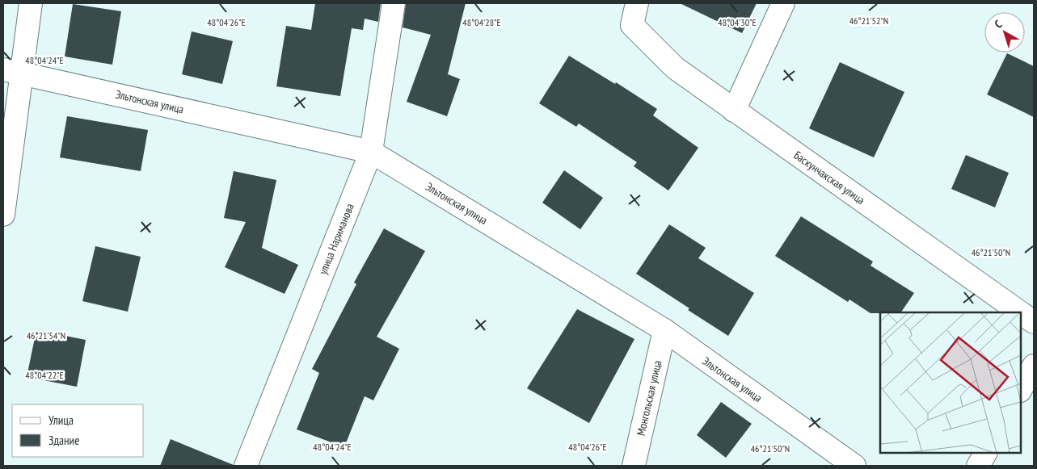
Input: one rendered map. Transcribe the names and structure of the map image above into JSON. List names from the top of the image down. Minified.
{"streets":{"street":["Эльтонская улица","Баскунчакская улица","улица Нариманова","Монгольская улица"]},"crossings":[["Эльтонская улица","улица Нариманова"],["Эльтонская улица","Монгольская улица"]],"legend":["Улица","Здание"],"north":"top left","coordinates":["46°21'52\"N","48°04'26\"E","48°04'28\"E","48°04'30\"E","48°04'24\"E","46°21'50\"N","46°21'54\"N","48°04'22\"E"]}
